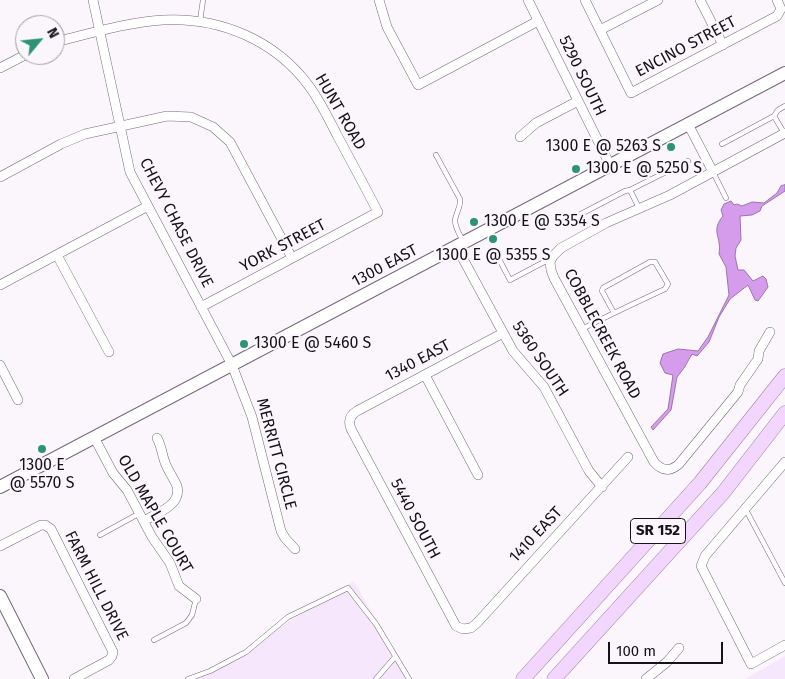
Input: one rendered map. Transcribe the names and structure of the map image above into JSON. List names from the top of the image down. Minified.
{"streets":{"main road":["1300 EAST","SR 152"],"street":["ENCINO STREET","5290 SOUTH","HUNT ROAD","CHEVY CHASE DRIVE","YORK STREET","COBBLECREEK ROAD","5360 SOUTH","1340 EAST","MERRITT CIRCLE","OLD MAPLE COURT","5440 SOUTH","1410 EAST","FARM HILL DRIVE"]},"crossings":[["5290 SOUTH","1300 EAST"],["HUNT ROAD","CHEVY CHASE DRIVE"],["HUNT ROAD","YORK STREET"],["CHEVY CHASE DRIVE","YORK STREET"],["CHEVY CHASE DRIVE","1300 EAST"],["CHEVY CHASE DRIVE","MERRITT CIRCLE"],["1300 EAST","5360 SOUTH"],["1300 EAST","MERRITT CIRCLE"],["1300 EAST","OLD MAPLE COURT"],["5360 SOUTH","1340 EAST"],["5360 SOUTH","1410 EAST"],["1340 EAST","5440 SOUTH"],["5440 SOUTH","1410 EAST"]],"places":["1300 E @ 5263 S","1300 E @ 5250 S","1300 E @ 5354 S","1300 E @ 5355 S","1300 E @ 5460 S","1300 E @ 5570 S"],"scale_bar":"100 m","north":"top right"}
